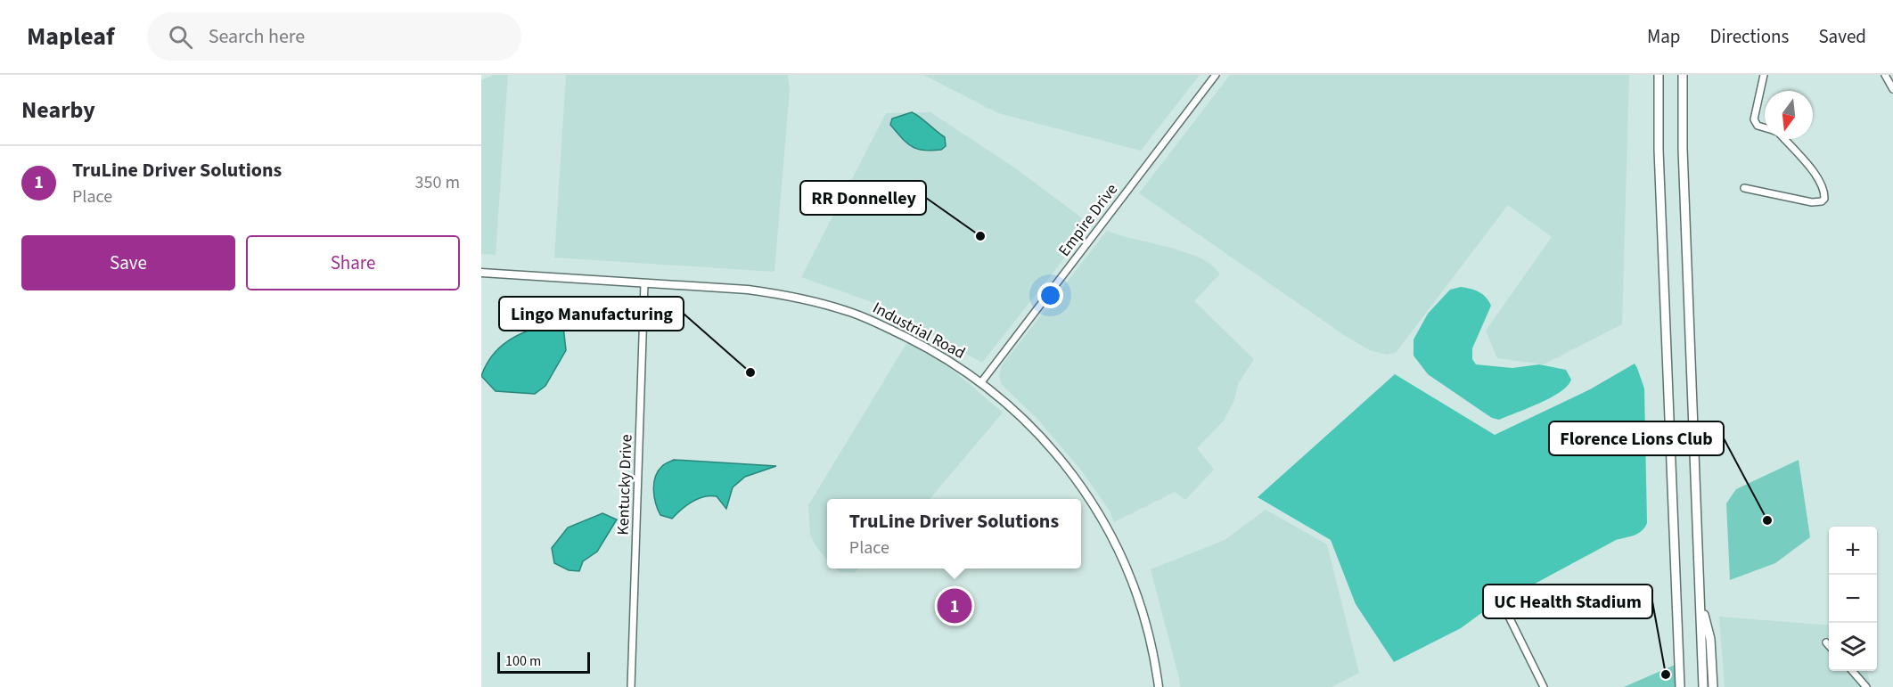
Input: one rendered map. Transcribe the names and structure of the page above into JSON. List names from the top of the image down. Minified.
{"streets":{"main road":["Industrial Road"],"street":["Empire Drive","Kentucky Drive"]},"crossings":[["Empire Drive","Industrial Road"],["Industrial Road","Kentucky Drive"]],"places":["RR Donnelley","Lingo Manufacturing","Florence Lions Club","UC Health Stadium"],"scale_bar":"100 m","north":"bottom","page":{"header":"Mapleaf","search":"Search here","nav":["Map","Directions","Saved"],"heading":"Nearby","list":[{"mark":"1","name":"TruLine Driver Solutions","note":"Place","value":"350 m"}],"buttons":["Save","Share"],"popup":["TruLine Driver Solutions","Place"],"map_buttons":["+","−"],"pins":"1","scale":"100 m"}}
